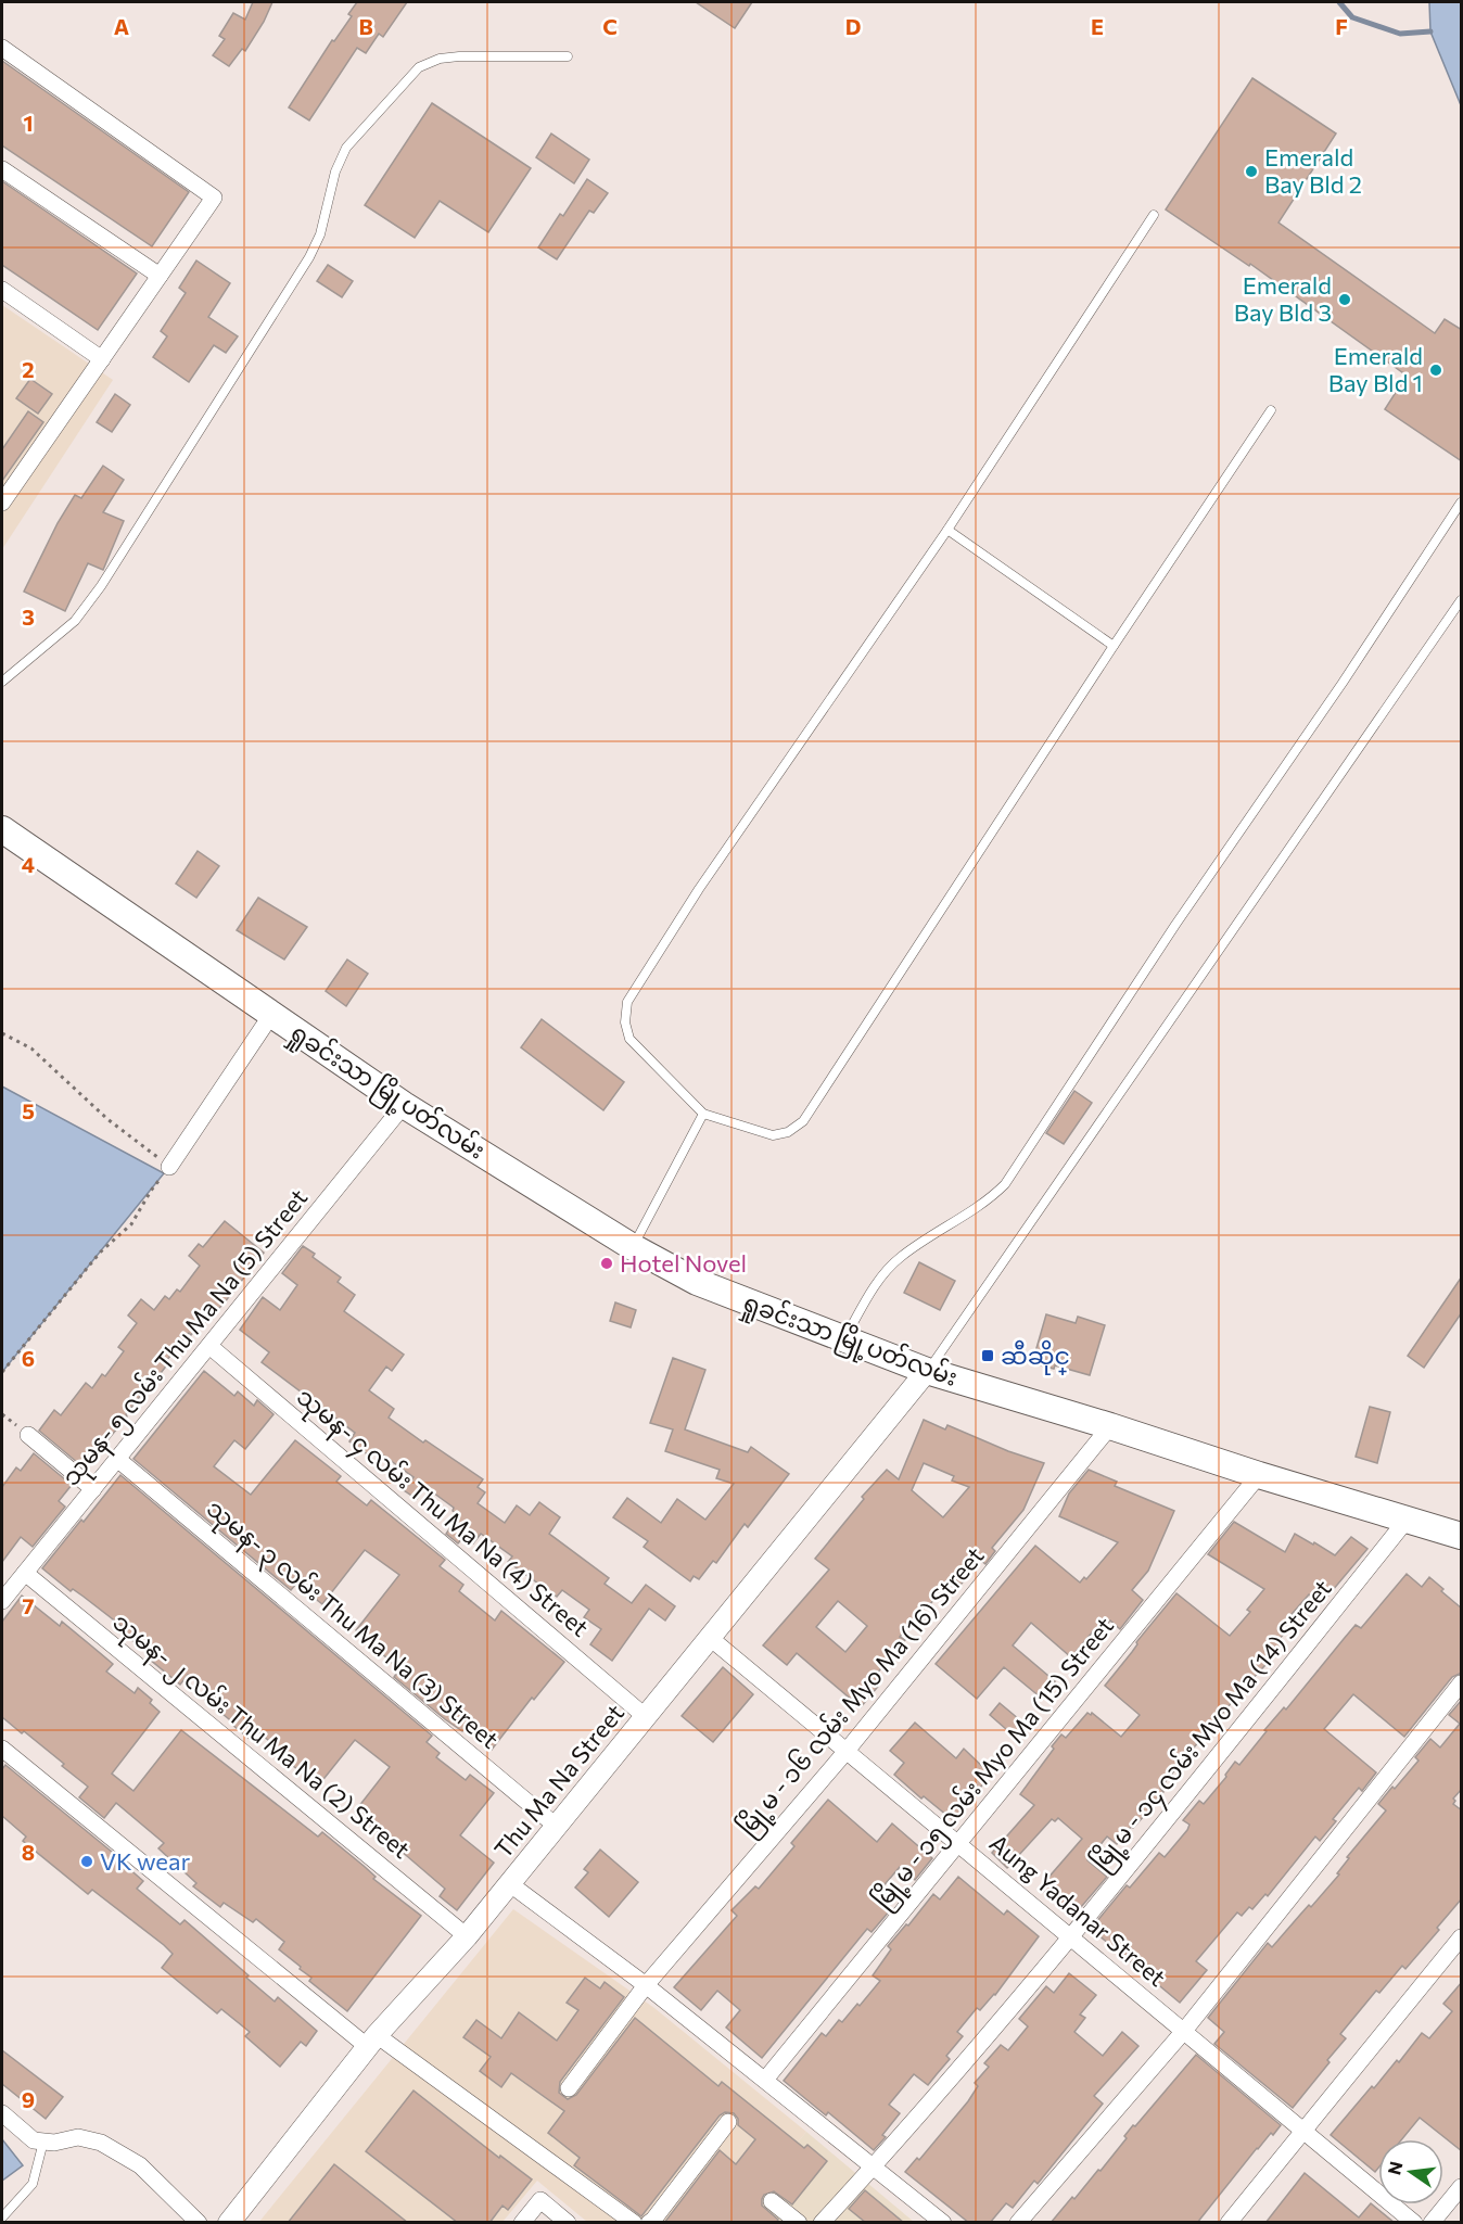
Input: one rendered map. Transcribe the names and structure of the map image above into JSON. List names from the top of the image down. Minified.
{"streets":{"main road":["ရှုခင်းသာ မြို့ပတ်လမ်း"],"street":["သုမန- ၅ လမ်း Thu Ma Na (5) Street","သုမန- ၄ လမ်း Thu Ma Na (4) Street","သုမန- ၃ လမ်း Thu Ma Na (3) Street","မြို့မ - ၁၆ လမ်း Myo Ma (16) Street","မြို့မ - ၁၄ လမ်း Myo Ma (14) Street","သုမန- ၂ လမ်း Thu Ma Na (2) Street","မြို့မ - ၁၅ လမ်း Myo Ma (15) Street","Thu Ma Na Street","Aung Yadanar Street"]},"crossings":[["ရှုခင်းသာ မြို့ပတ်လမ်း","သုမန- ၅ လမ်း Thu Ma Na (5) Street"],["ရှုခင်းသာ မြို့ပတ်လမ်း","မြို့မ - ၁၆ လမ်း Myo Ma (16) Street"],["ရှုခင်းသာ မြို့ပတ်လမ်း","မြို့မ - ၁၄ လမ်း Myo Ma (14) Street"],["ရှုခင်းသာ မြို့ပတ်လမ်း","မြို့မ - ၁၅ လမ်း Myo Ma (15) Street"],["ရှုခင်းသာ မြို့ပတ်လမ်း","Thu Ma Na Street"],["သုမန- ၅ လမ်း Thu Ma Na (5) Street","သုမန- ၄ လမ်း Thu Ma Na (4) Street"],["သုမန- ၅ လမ်း Thu Ma Na (5) Street","သုမန- ၃ လမ်း Thu Ma Na (3) Street"],["သုမန- ၅ လမ်း Thu Ma Na (5) Street","သုမန- ၂ လမ်း Thu Ma Na (2) Street"],["သုမန- ၄ လမ်း Thu Ma Na (4) Street","Thu Ma Na Street"],["သုမန- ၃ လမ်း Thu Ma Na (3) Street","Thu Ma Na Street"],["မြို့မ - ၁၆ လမ်း Myo Ma (16) Street","Aung Yadanar Street"],["မြို့မ - ၁၄ လမ်း Myo Ma (14) Street","Aung Yadanar Street"],["သုမန- ၂ လမ်း Thu Ma Na (2) Street","Thu Ma Na Street"],["မြို့မ - ၁၅ လမ်း Myo Ma (15) Street","Aung Yadanar Street"],["Thu Ma Na Street","Aung Yadanar Street"]],"places":{"other":["Emerald Bay Bld 2","Emerald Bay Bld 3","Emerald Bay Bld 1","Hotel Novel","VK wear"],"transit":["ဆီဆိုင္"]},"north":"left","grid":{"columns":["A","B","C","D","E","F"],"rows":["1","2","3","4","5","6","7","8","9"]}}
